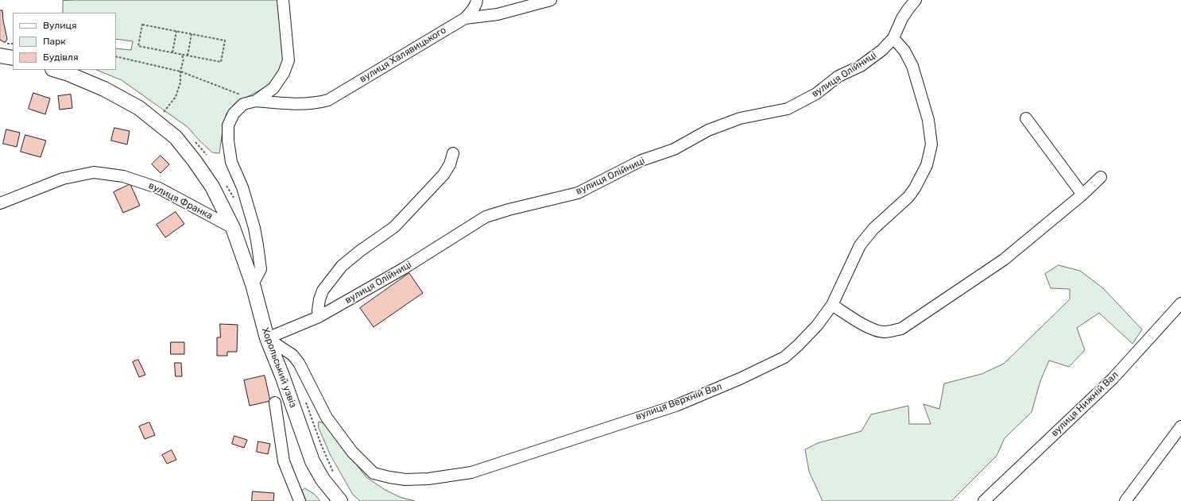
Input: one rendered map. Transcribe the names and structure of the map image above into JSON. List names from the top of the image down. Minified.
{"streets":{"main road":["Хорольський узвіз"],"street":["вулиця Халявицького","вулиця Олійниці","вулиця Франка","вулиця Верхній Вал","вулиця Нижній Вал"]},"crossings":[["вулиця Олійниці","Хорольський узвіз"],["вулиця Олійниці","вулиця Верхній Вал"],["вулиця Франка","Хорольський узвіз"],["Хорольський узвіз","вулиця Верхній Вал"]],"legend":["Вулиця","Парк","Будівля"]}
